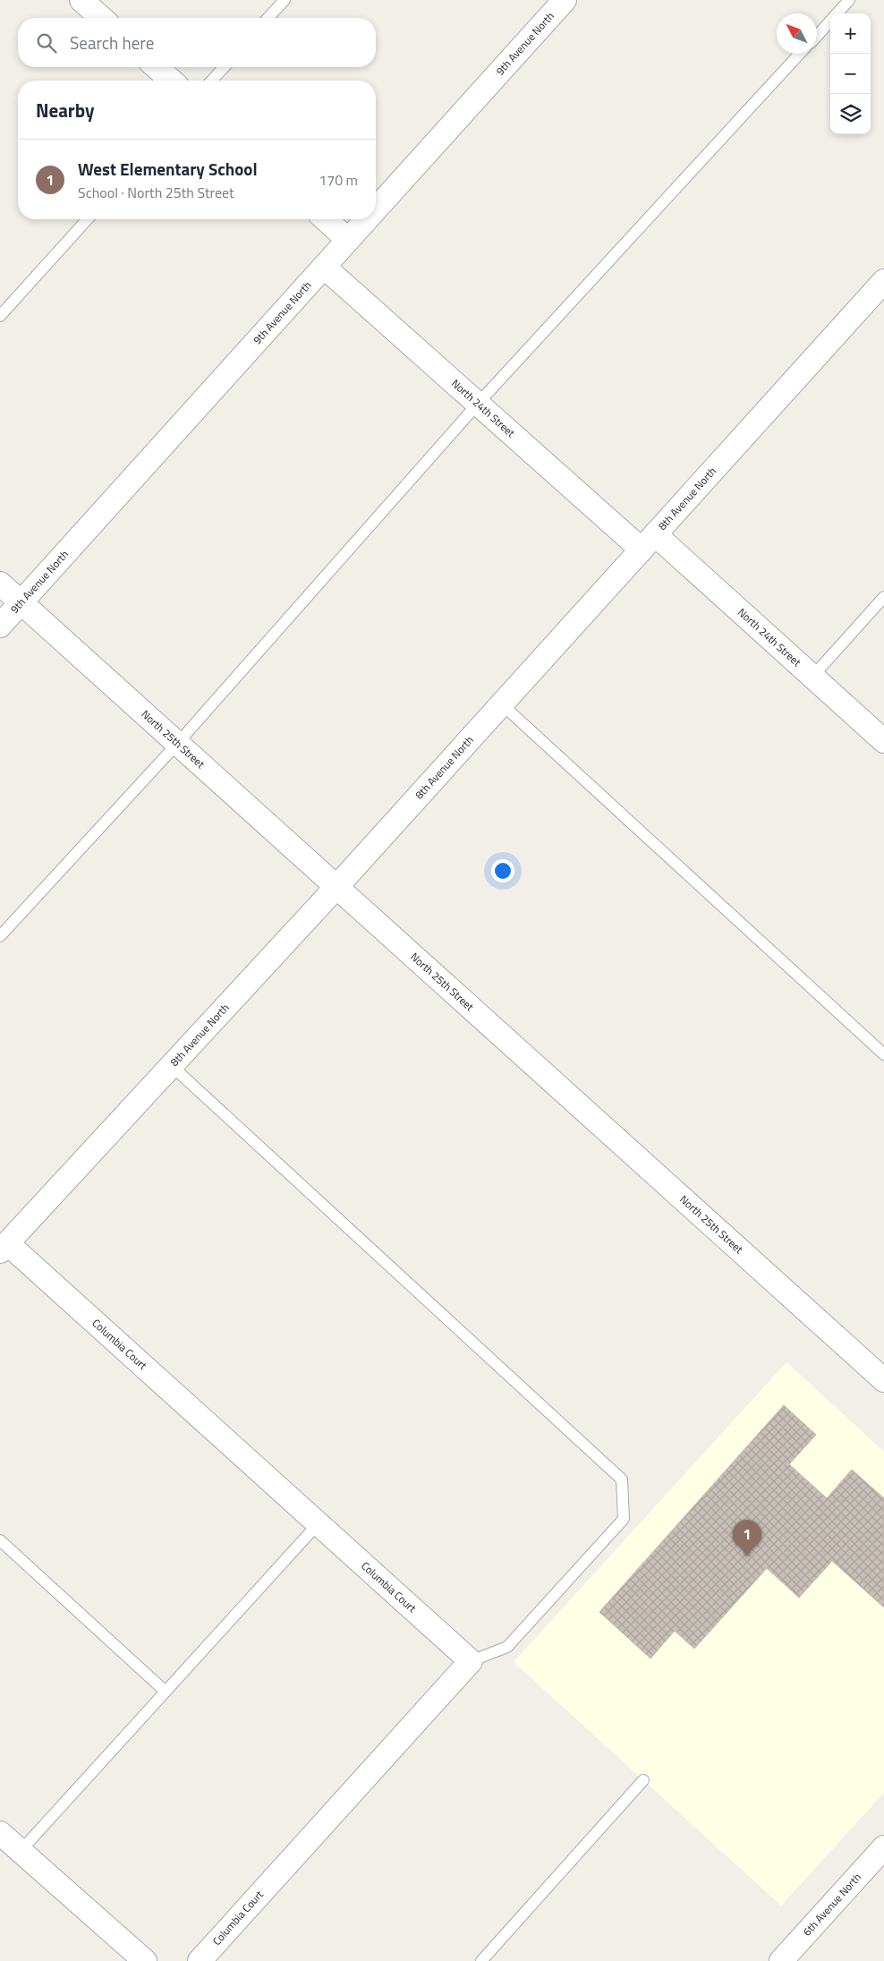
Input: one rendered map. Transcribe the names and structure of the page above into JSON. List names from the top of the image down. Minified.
{"streets":{"street":["9th Avenue North","North 24th Street","8th Avenue North","North 25th Street","Columbia Court","6th Avenue North"]},"crossings":[["9th Avenue North","North 24th Street"],["9th Avenue North","North 25th Street"],["North 24th Street","8th Avenue North"],["8th Avenue North","North 25th Street"],["8th Avenue North","Columbia Court"]],"north":"top left","page":{"map_buttons":["+","−"],"search":"Search here","heading":"Nearby","list":[{"mark":"1","name":"West Elementary School","note":"School · North 25th Street","value":"170 m"}],"pins":"1"}}
